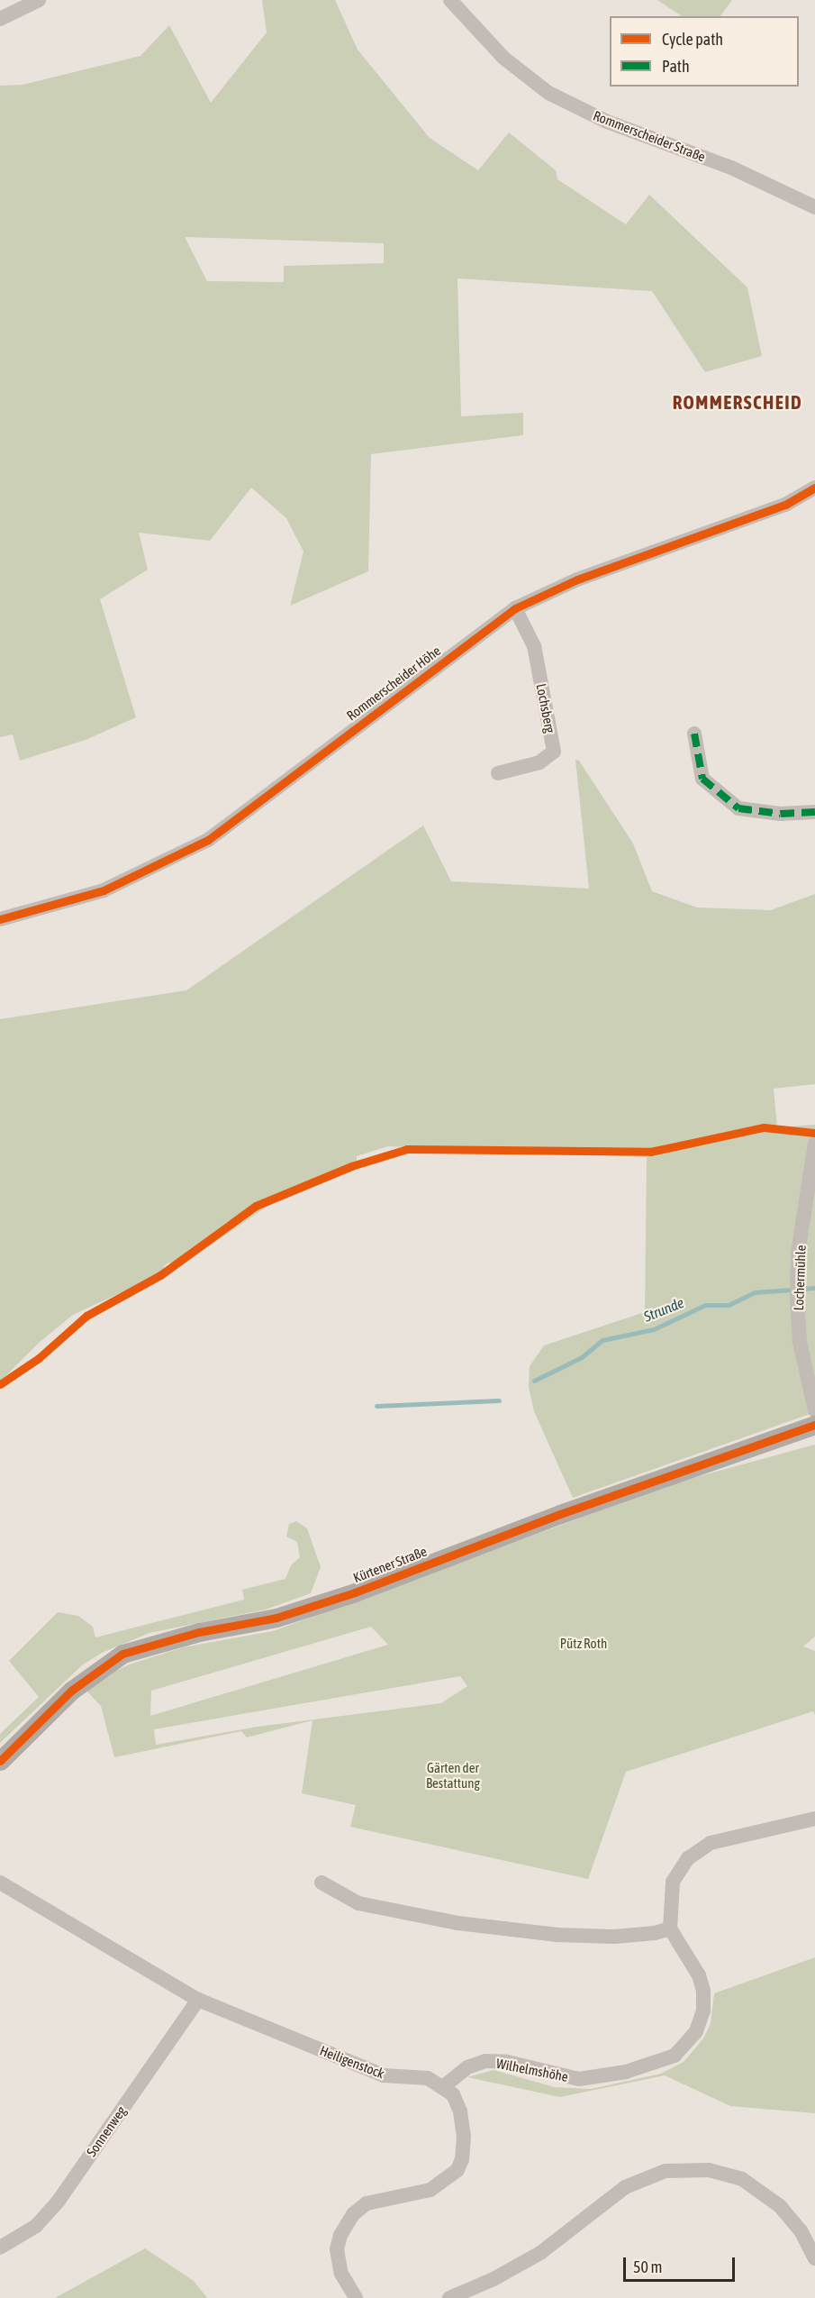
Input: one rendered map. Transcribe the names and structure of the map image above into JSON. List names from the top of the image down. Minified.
{"streets":{"main road":["Kürtener Straße"],"street":["Rommerscheider Straße","Rommerscheider Höhe","Lochsberg","Lochermühle","Heiligenstock","Wilhelmshöhe","Sonnenweg"]},"crossings":[["Rommerscheider Höhe","Lochsberg"],["Heiligenstock","Wilhelmshöhe"],["Heiligenstock","Sonnenweg"]],"districts":["ROMMERSCHEID"],"water":["Strunde"],"parks":["Pütz Roth","Gärten der Bestattung"],"legend":["Cycle path","Path"],"scale_bar":"50 m"}
